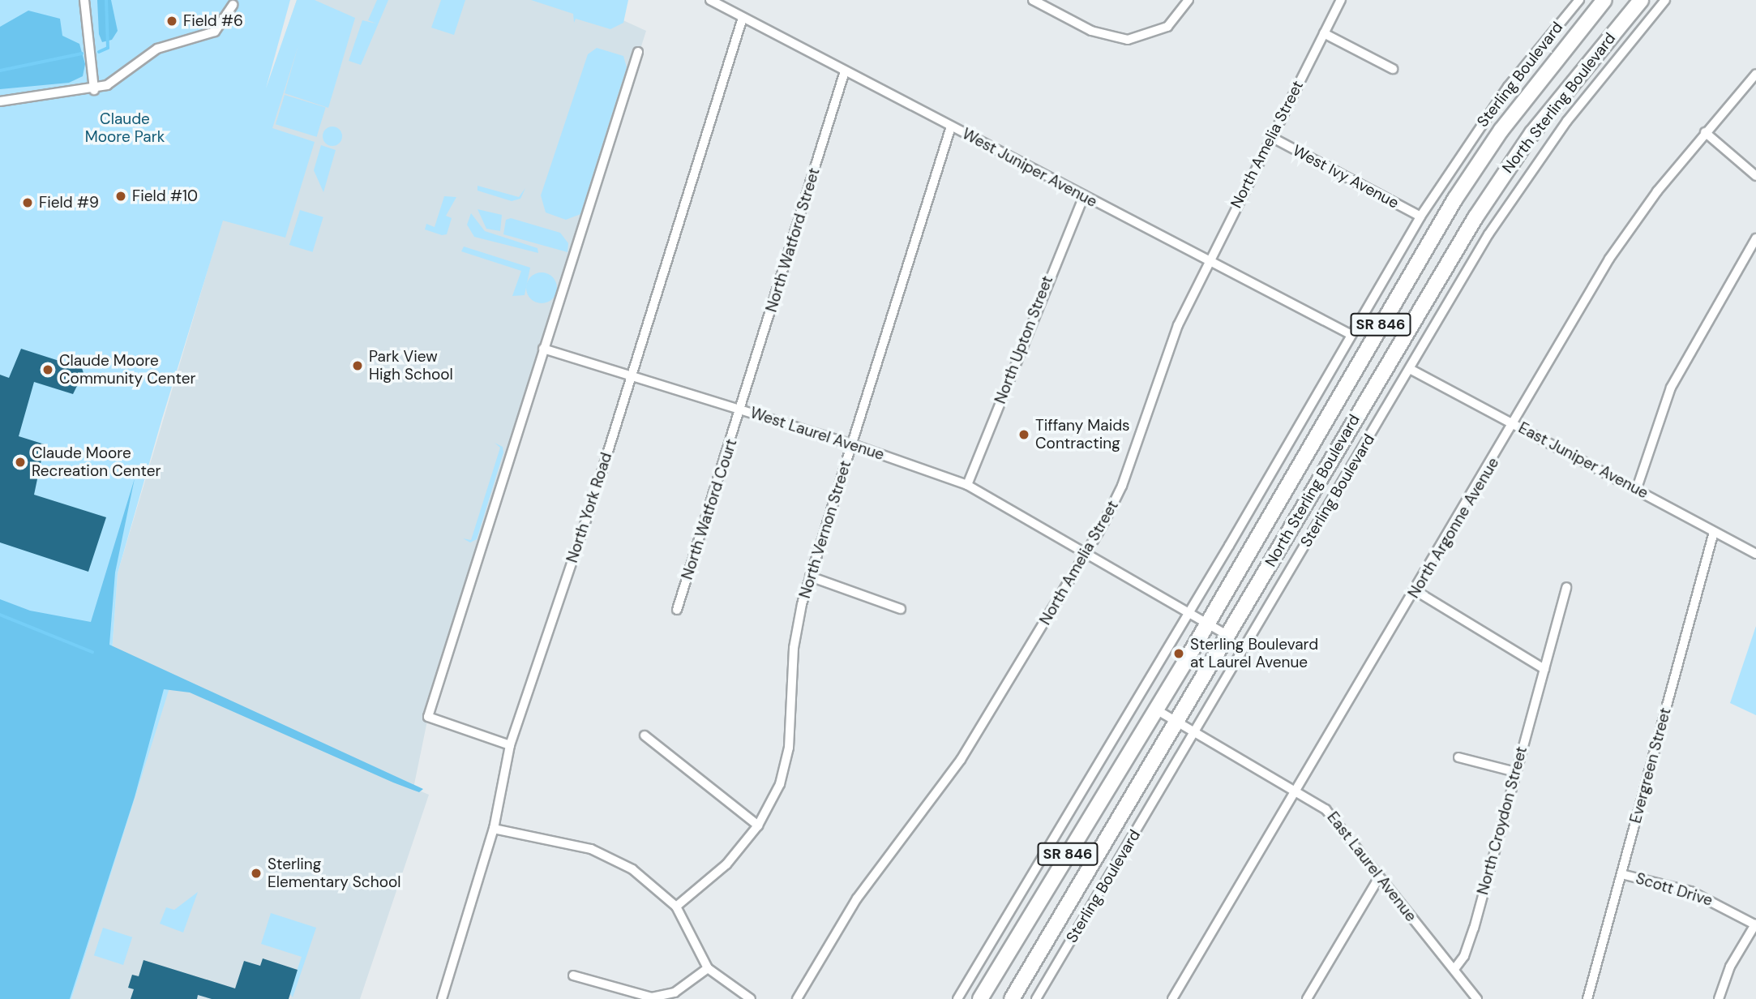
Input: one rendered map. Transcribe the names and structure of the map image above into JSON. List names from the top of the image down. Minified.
{"streets":{"main road":["North Sterling Boulevard","SR 846"],"street":["Sterling Boulevard","North Amelia Street","West Juniper Avenue","West Ivy Avenue","North Watford Street","North Upton Street","West Laurel Avenue","East Juniper Avenue","North York Road","North Watford Court","North Argonne Avenue","North Vernon Street","Evergreen Street","North Croydon Street","East Laurel Avenue","Scott Drive"]},"crossings":[["Sterling Boulevard","West Juniper Avenue"],["Sterling Boulevard","West Ivy Avenue"],["Sterling Boulevard","West Laurel Avenue"],["Sterling Boulevard","East Juniper Avenue"],["Sterling Boulevard","East Laurel Avenue"],["North Sterling Boulevard","West Laurel Avenue"],["North Sterling Boulevard","East Laurel Avenue"],["North Amelia Street","West Juniper Avenue"],["North Amelia Street","West Ivy Avenue"],["North Amelia Street","West Laurel Avenue"],["West Juniper Avenue","North Watford Street"],["West Juniper Avenue","North Upton Street"],["West Juniper Avenue","North York Road"],["West Juniper Avenue","North Vernon Street"],["North Watford Street","West Laurel Avenue"],["North Watford Street","North Watford Court"],["North Upton Street","West Laurel Avenue"],["West Laurel Avenue","North York Road"],["West Laurel Avenue","North Watford Court"],["West Laurel Avenue","North Vernon Street"],["East Juniper Avenue","North Argonne Avenue"],["East Juniper Avenue","Evergreen Street"],["North Argonne Avenue","East Laurel Avenue"],["Evergreen Street","Scott Drive"],["North Croydon Street","East Laurel Avenue"]],"parks":["Claude Moore Park"],"places":["Field #6","Field #10","Field #9","Park View High School","Claude Moore Community Center","Tiffany Maids Contracting","Claude Moore Recreation Center","Sterling Boulevard at Laurel Avenue","Sterling Elementary School"]}
